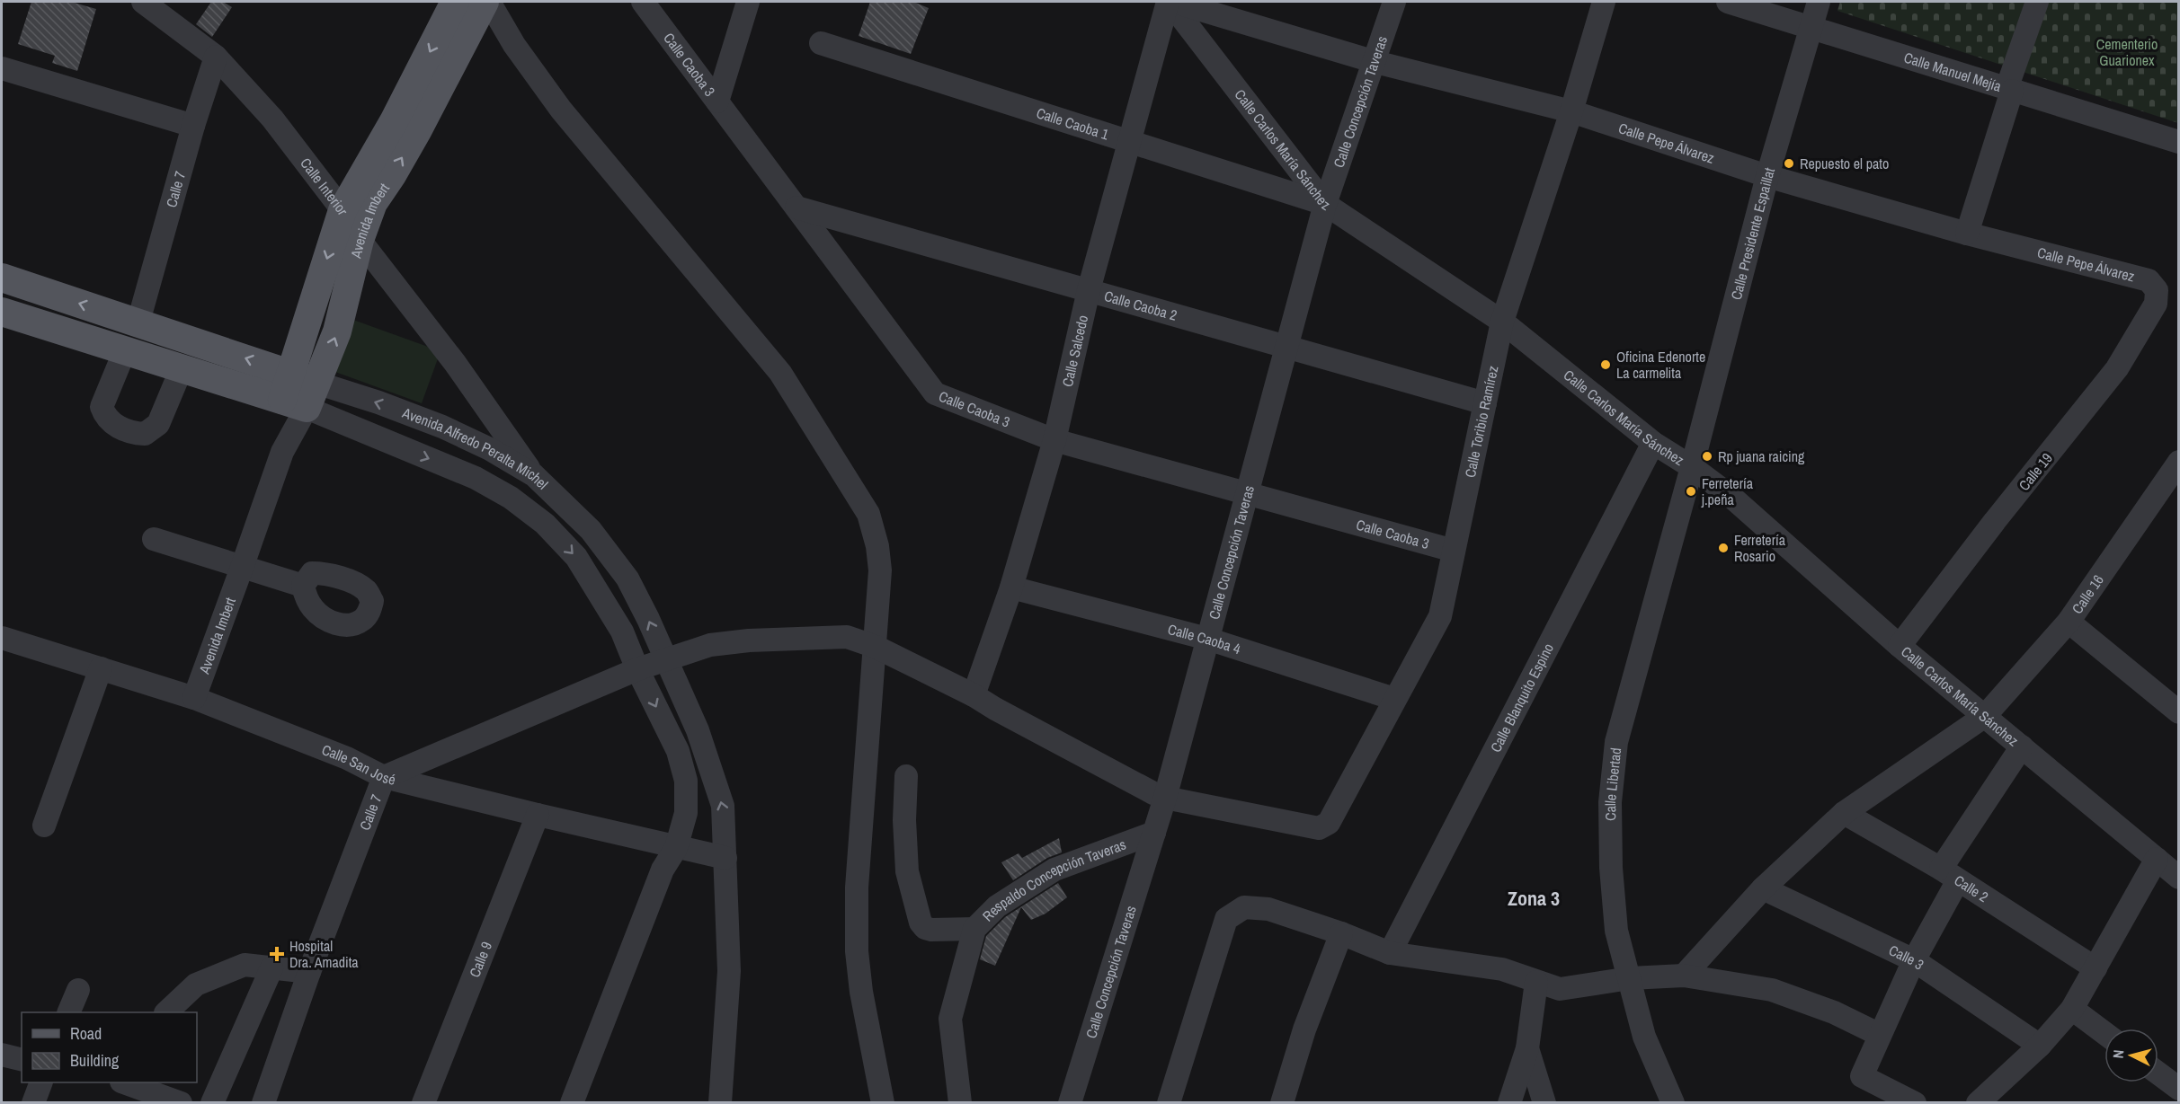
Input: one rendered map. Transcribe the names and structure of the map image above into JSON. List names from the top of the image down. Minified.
{"streets":{"main road":["Avenida Imbert","Avenida Alfredo Peralta Michel"],"street":["Calle Caoba 3","Calle Manuel Mejía","Calle Concepción Taveras","Calle Caoba 1","Calle Pepe Álvarez","Calle Carlos María Sánchez","Calle Interior","Calle 7","Calle Presidente Espaillat","Calle Caoba 2","Calle Salcedo","Calle Toribio Ramírez","Calle 19","Calle 16","Calle Caoba 4","Calle Blanquito Espino","Calle San José","Calle Libertad","Respaldo Concepción Taveras","Calle 2","Calle 9","Calle 3"]},"crossings":[["Calle Caoba 3","Calle Concepción Taveras"],["Calle Caoba 3","Calle Caoba 2"],["Calle Caoba 3","Calle Salcedo"],["Calle Caoba 3","Calle Toribio Ramírez"],["Calle Manuel Mejía","Calle Presidente Espaillat"],["Calle Concepción Taveras","Calle Caoba 1"],["Calle Concepción Taveras","Calle Pepe Álvarez"],["Calle Concepción Taveras","Calle Carlos María Sánchez"],["Calle Concepción Taveras","Calle 7"],["Calle Concepción Taveras","Calle Caoba 2"],["Calle Concepción Taveras","Calle Caoba 4"],["Calle Concepción Taveras","Respaldo Concepción Taveras"],["Calle Caoba 1","Calle Carlos María Sánchez"],["Calle Caoba 1","Calle Salcedo"],["Calle Pepe Álvarez","Calle Presidente Espaillat"],["Calle Pepe Álvarez","Calle Toribio Ramírez"],["Calle Pepe Álvarez","Calle 19"],["Calle Carlos María Sánchez","Calle Presidente Espaillat"],["Calle Carlos María Sánchez","Calle Salcedo"],["Calle Carlos María Sánchez","Calle Toribio Ramírez"],["Calle Carlos María Sánchez","Calle 19"],["Calle Carlos María Sánchez","Calle 16"],["Calle Carlos María Sánchez","Calle Blanquito Espino"],["Calle Carlos María Sánchez","Calle Libertad"],["Calle Interior","Calle 7"],["Calle Interior","Avenida Imbert"],["Calle Interior","Avenida Alfredo Peralta Michel"],["Calle 7","Calle Salcedo"],["Calle 7","Calle Toribio Ramírez"],["Calle 7","Avenida Alfredo Peralta Michel"],["Calle 7","Calle San José"],["Avenida Imbert","Avenida Alfredo Peralta Michel"],["Avenida Imbert","Calle San José"],["Calle Presidente Espaillat","Calle Libertad"],["Calle Caoba 2","Calle Salcedo"],["Calle Caoba 2","Calle Toribio Ramírez"],["Calle Salcedo","Calle Caoba 4"],["Calle Toribio Ramírez","Calle Caoba 4"],["Avenida Alfredo Peralta Michel","Calle San José"],["Calle 16","Calle 2"],["Calle 16","Calle 3"],["Calle San José","Calle 9"]],"districts":["Zona 3"],"parks":["Cementerio Guarionex"],"places":{"other":["Repuesto el pato","Oficina Edenorte La carmelita","Rp juana raicing","Ferretería j.peña","Ferretería Rosario"],"health":["Hospital Dra. Amadita"]},"legend":["Road","Building"],"north":"left"}
